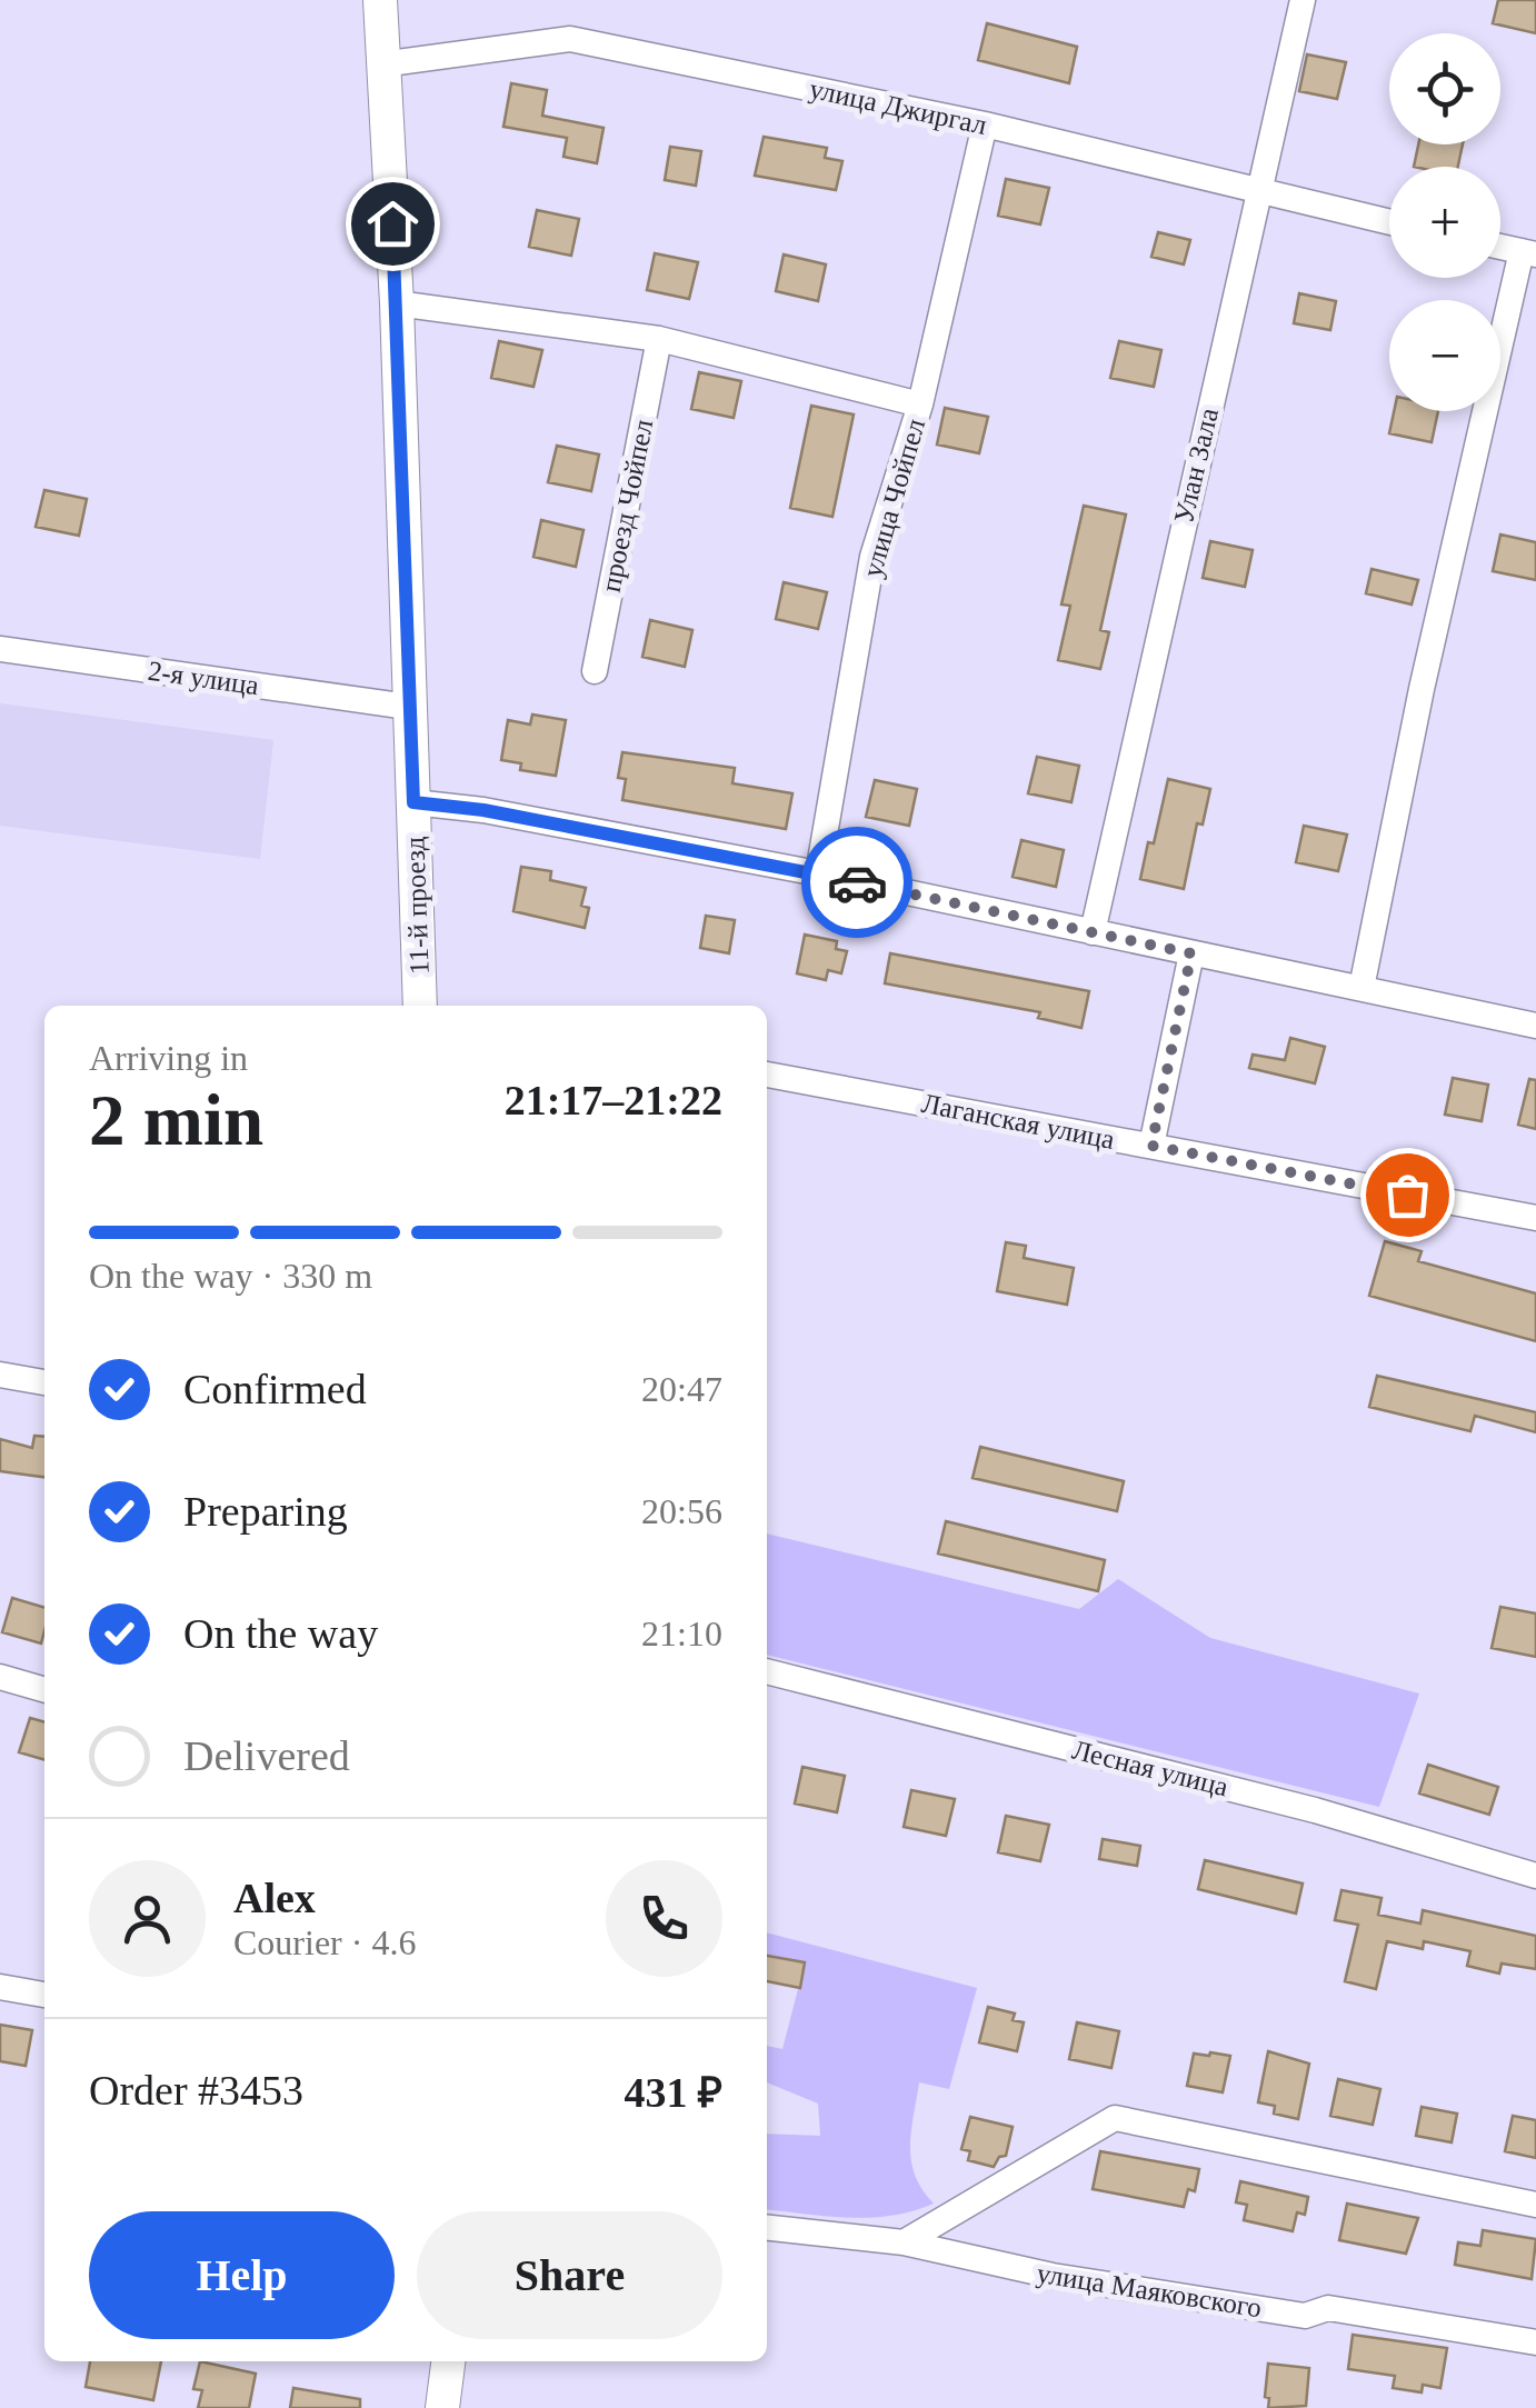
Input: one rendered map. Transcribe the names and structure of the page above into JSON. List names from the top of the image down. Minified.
{"streets":{"street":["улица Джиргал","Улан Зала","улица Чойпел","проезд Чойпел","2-я улица","11-й проезд","Лаганская улица","Лесная улица","улица Маяковского"]},"crossings":[["улица Джиргал","Улан Зала"],["улица Джиргал","улица Чойпел"],["улица Джиргал","11-й проезд"],["2-я улица","11-й проезд"]],"page":{"map_buttons":["+","−"],"heading":["2 min","Arriving in","21:17–21:22"],"panel":["Alex","Courier · 4.6","Order #3453","431 ₽"],"bar":"On the way · 330 m","list":[["Confirmed","20:47"],["Preparing","20:56"],["On the way","21:10"],"Delivered"],"buttons":["Help","Share"]}}
